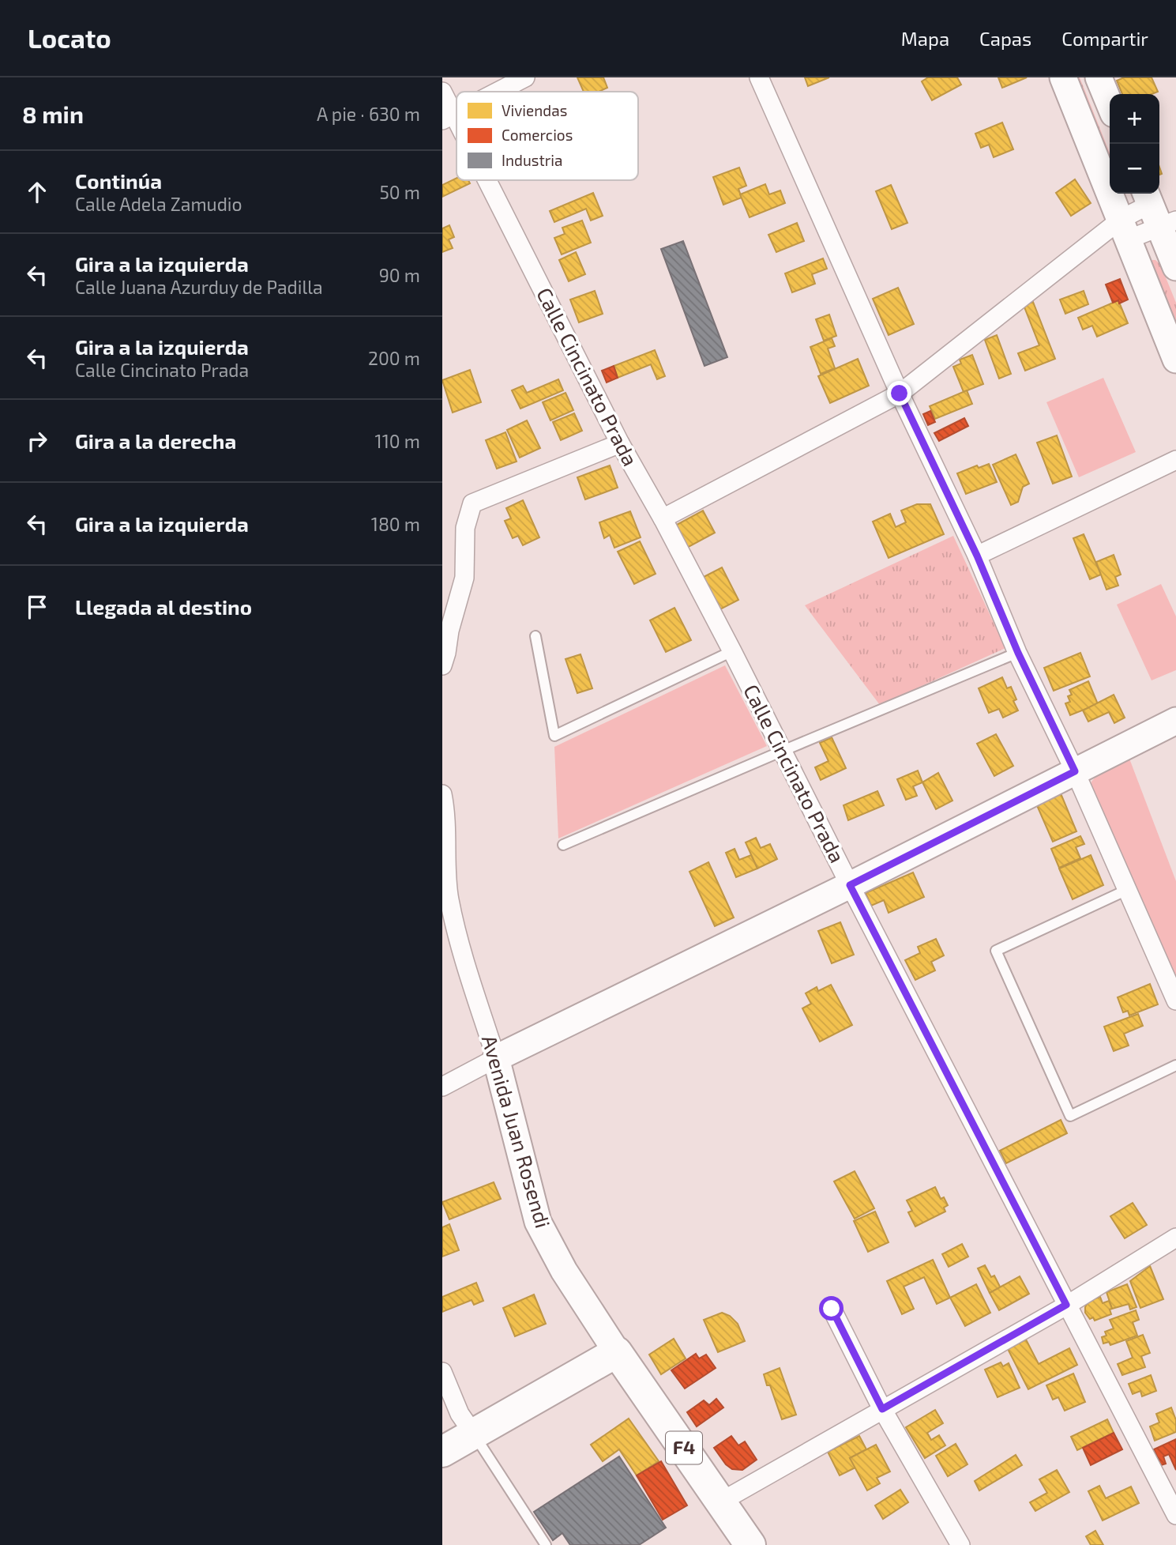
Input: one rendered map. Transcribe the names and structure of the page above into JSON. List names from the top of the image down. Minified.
{"streets":{"highway":["Avenida Juan Rosendi","F4"],"street":["Calle Cincinato Prada"]},"legend":["Viviendas","Comercios","Industria"],"page":{"header":"Locato","nav":["Mapa","Capas","Compartir"],"heading":["8 min","A pie · 630 m"],"map_buttons":["+","−"],"list":[["Continúa","Calle Adela Zamudio","50 m"],["Gira a la izquierda","Calle Juana Azurduy de Padilla","90 m"],["Gira a la izquierda","Calle Cincinato Prada","200 m"],["Gira a la derecha","110 m"],["Gira a la izquierda","180 m"],"Llegada al destino"]}}
